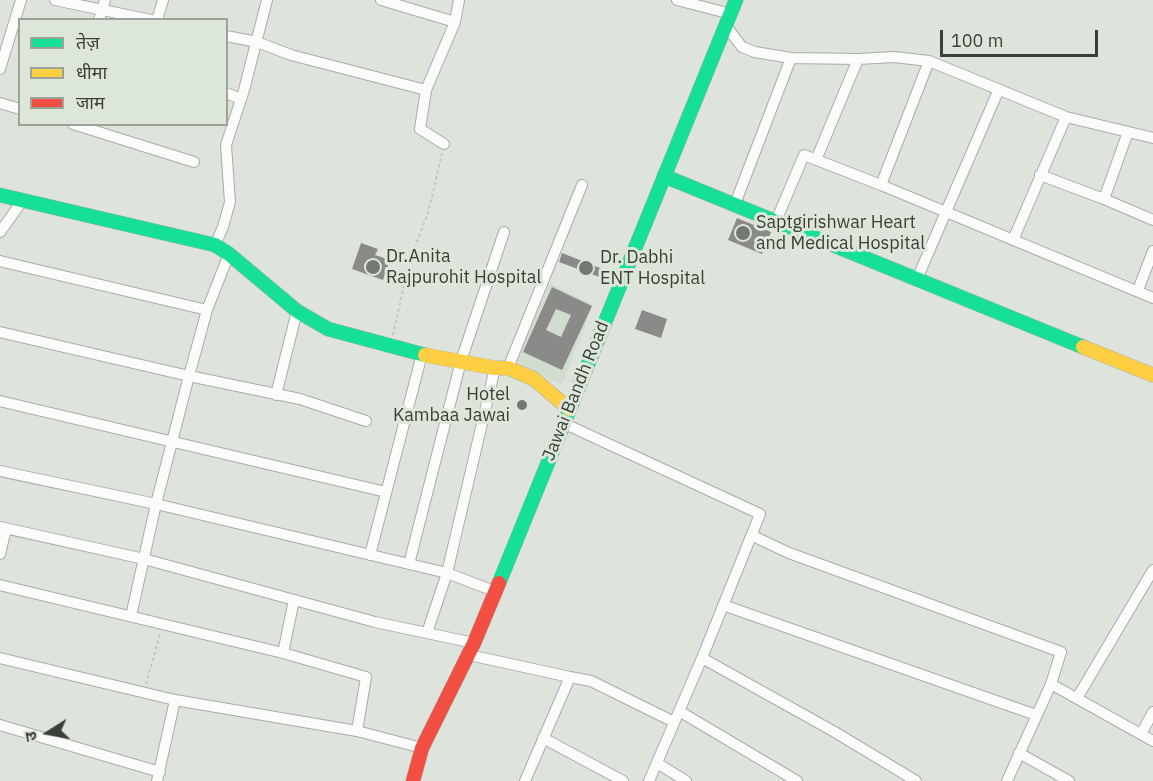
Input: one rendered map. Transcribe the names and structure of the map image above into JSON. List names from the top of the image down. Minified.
{"streets":{"street":["Jawai Bandh Road"]},"places":["Saptgirishwar Heart and Medical Hospital","Dr.Anita Rajpurohit Hospital","Dr. Dabhi ENT Hospital","Hotel Kambaa Jawai"],"legend":["तेज़","धीमा","जाम"],"scale_bar":"100 m","north":"left"}
